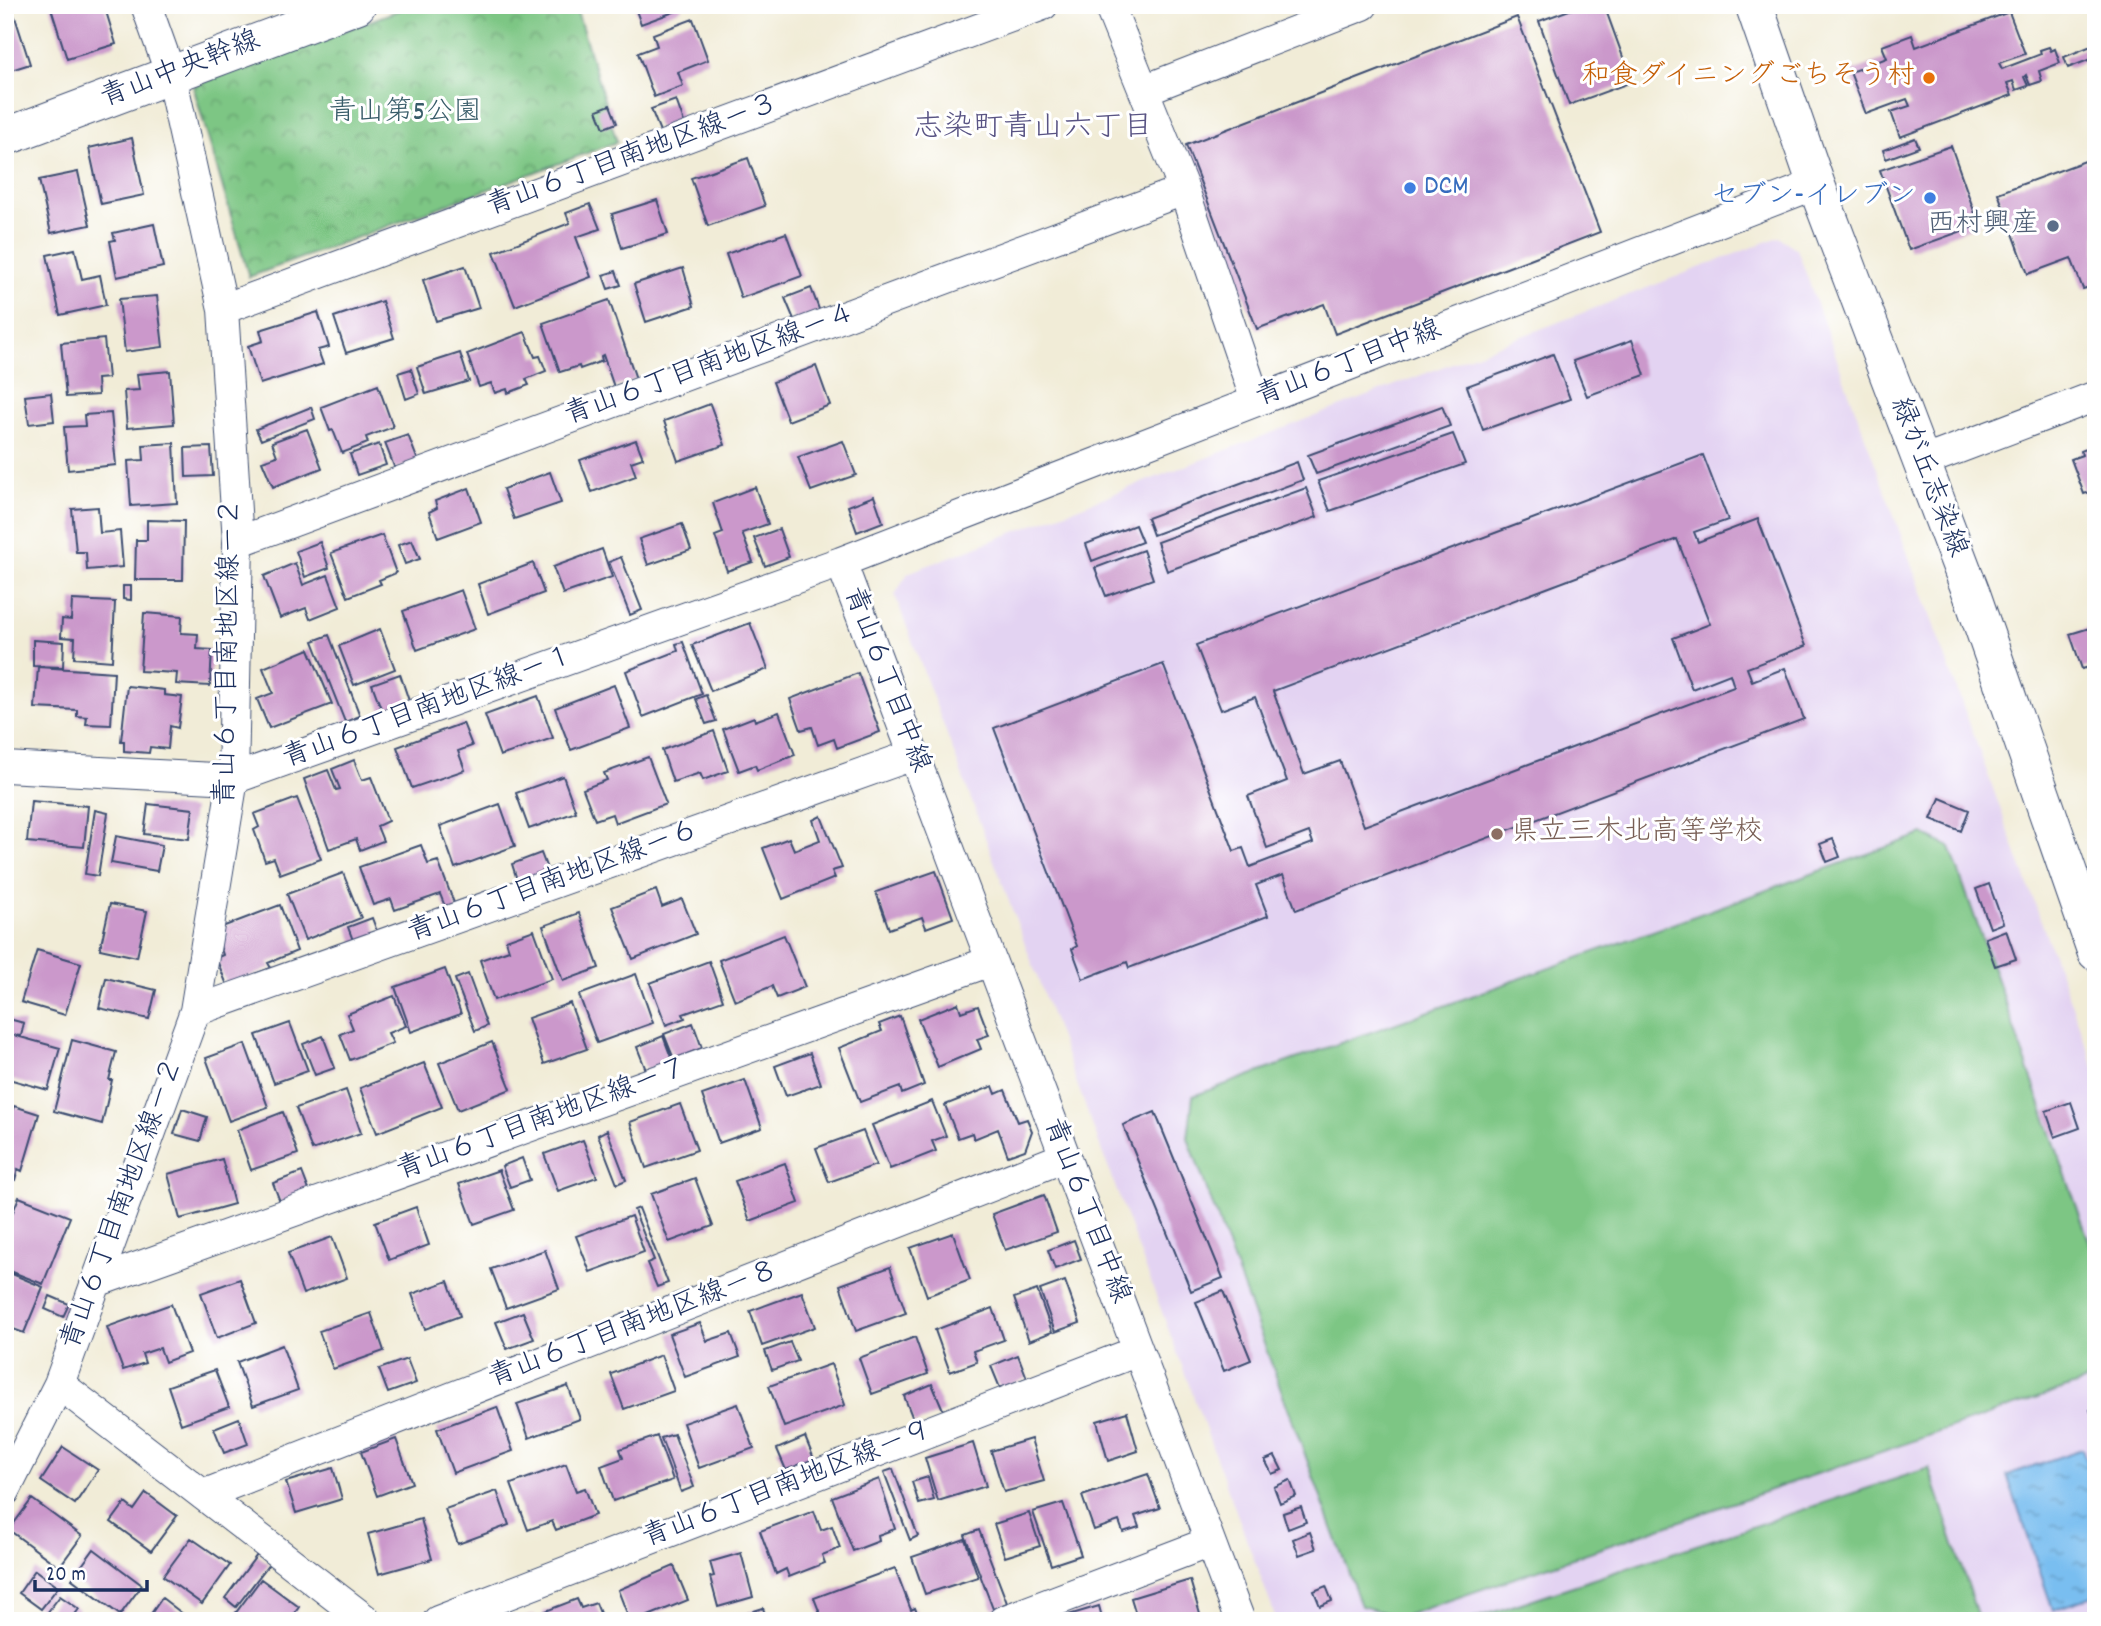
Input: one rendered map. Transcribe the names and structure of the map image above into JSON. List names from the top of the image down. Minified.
{"streets":{"street":["青山中央幹線","青山６丁目南地区線ー３","青山６丁目中線","青山６丁目南地区線ー４","緑が丘志染線","青山６丁目南地区線ー２","青山６丁目南地区線ー１","青山６丁目南地区線ー６","青山６丁目南地区線ー７","青山６丁目南地区線ー８","青山６丁目南地区線ー９"]},"crossings":[["青山中央幹線","青山６丁目南地区線ー２"],["青山６丁目南地区線ー３","青山６丁目南地区線ー２"],["青山６丁目中線","緑が丘志染線"],["青山６丁目中線","青山６丁目南地区線ー１"],["青山６丁目中線","青山６丁目南地区線ー６"],["青山６丁目中線","青山６丁目南地区線ー７"],["青山６丁目中線","青山６丁目南地区線ー８"],["青山６丁目中線","青山６丁目南地区線ー９"],["青山６丁目南地区線ー４","青山６丁目南地区線ー２"],["青山６丁目南地区線ー２","青山６丁目南地区線ー１"],["青山６丁目南地区線ー２","青山６丁目南地区線ー６"],["青山６丁目南地区線ー２","青山６丁目南地区線ー７"]],"districts":["志染町青山六丁目"],"parks":["青山第5公園"],"places":["和食ダイニングごちそう村","DCM","セブン-イレブン","西村興産","県立三木北高等学校"],"scale_bar":"20 m"}
